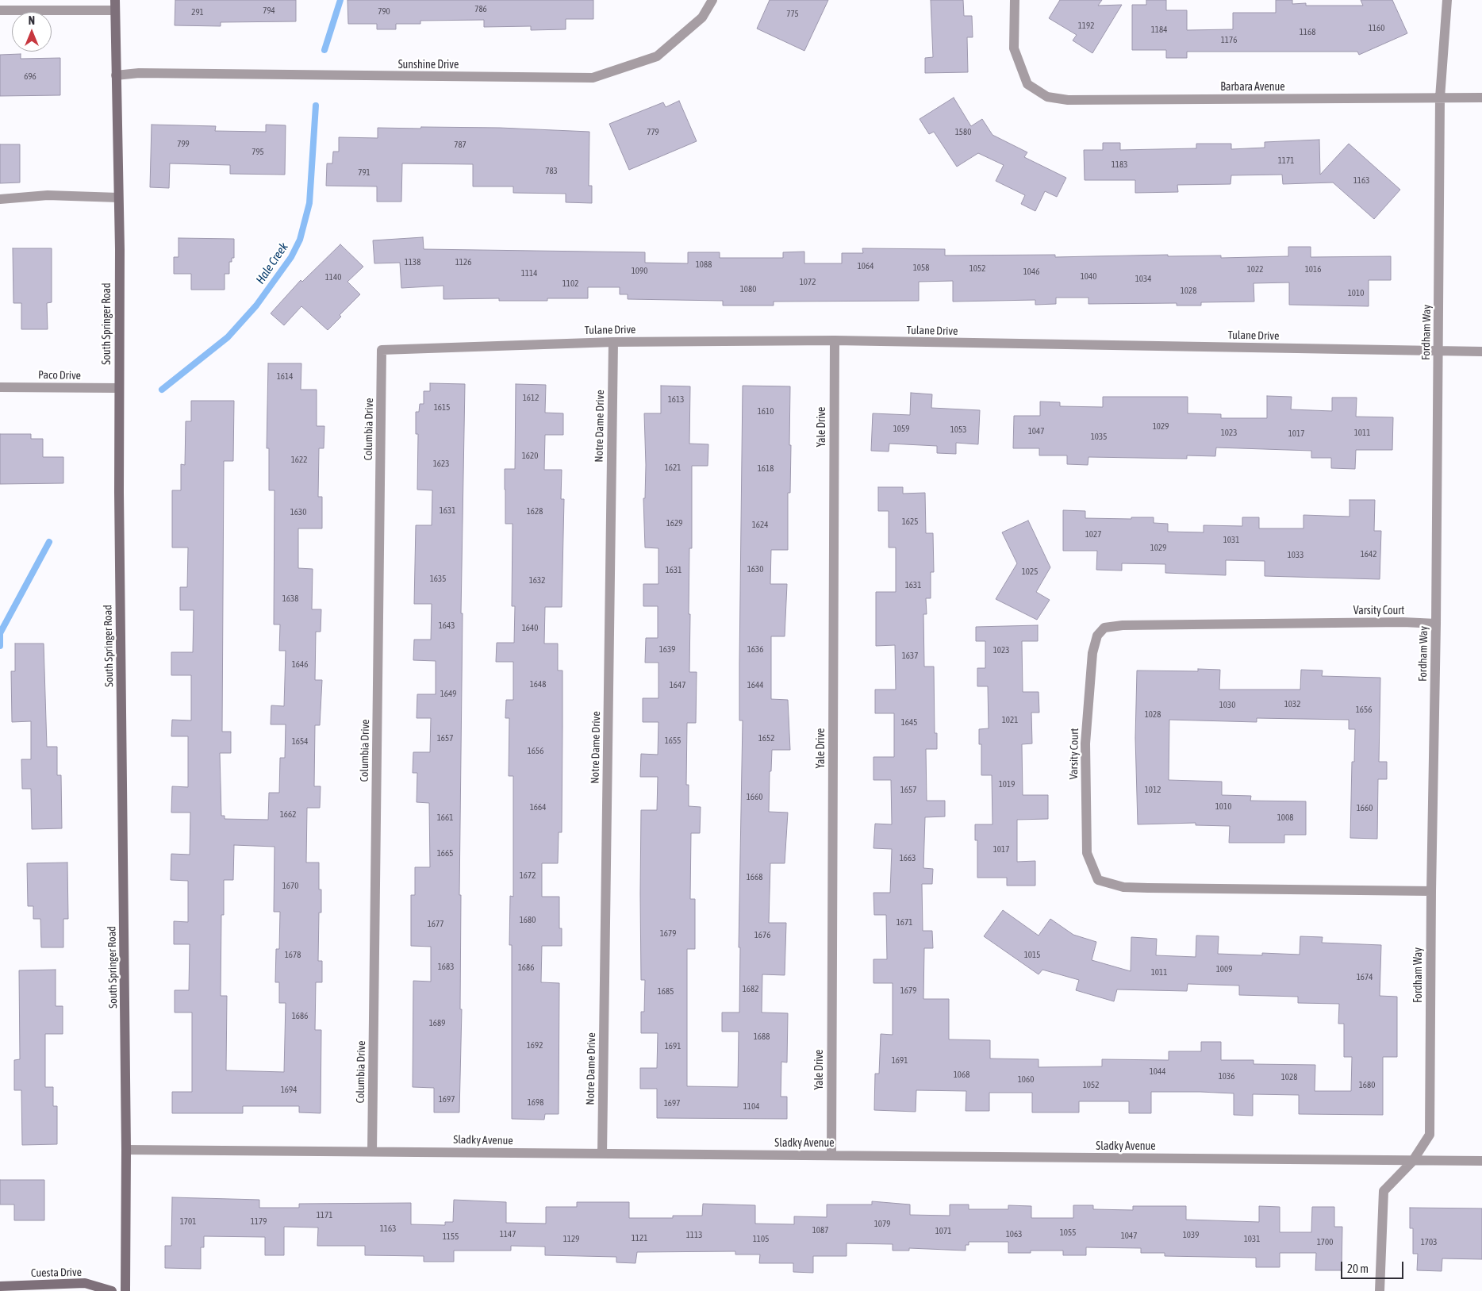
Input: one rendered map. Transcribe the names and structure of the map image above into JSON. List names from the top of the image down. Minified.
{"streets":{"street":["Sunshine Drive","Barbara Avenue","South Springer Road","Tulane Drive","Fordham Way","Paco Drive","Notre Dame Drive","Yale Drive","Columbia Drive","Varsity Court","Sladky Avenue","Cuesta Drive"]},"crossings":[["Sunshine Drive","South Springer Road"],["Barbara Avenue","Fordham Way"],["South Springer Road","Paco Drive"],["South Springer Road","Sladky Avenue"],["Tulane Drive","Fordham Way"],["Tulane Drive","Notre Dame Drive"],["Tulane Drive","Yale Drive"],["Tulane Drive","Columbia Drive"],["Fordham Way","Varsity Court"],["Fordham Way","Sladky Avenue"],["Notre Dame Drive","Sladky Avenue"],["Yale Drive","Sladky Avenue"],["Columbia Drive","Sladky Avenue"]],"water":["Hale Creek"],"house_numbers":["786","794","790","291","775","1192","1160","1184","1168","1176","696","779","1580","799","787","795","1171","1183","783","791","1163","1138","1126","1088","1064","1058","1052","1022","1016","1090","1046","1114","1040","1140","1034","1072","1102","1080","1028","1010","1614","1612","1613","1615","1610","1029","1059","1053","1047","1023","1011","1017","1035","1620","1622","1623","1621","1618","1631","1628","1630","1625","1629","1624","1027","1031","1029","1642","1033","1630","1631","1025","1635","1632","1631","1638","1643","1640","1639","1636","1023","1637","1646","1648","1647","1644","1649","1032","1030","1656","1028","1021","1645","1657","1652","1655","1654","1656","1019","1657","1012","1660","1010","1664","1660","1662","1661","1008","1017","1665","1663","1672","1668","1670","1680","1671","1677","1679","1676","1678","1015","1683","1686","1009","1011","1674","1682","1679","1685","1686","1689","1688","1692","1691","1691","1044","1068","1036","1028","1060","1052","1680","1694","1697","1698","1697","1104","1171","1701","1179","1079","1163","1087","1071","1055","1147","1063","1113","1039","1047","1155","1121","1129","1105","1031","1700","1703"],"scale_bar":"20 m","north":"top"}
